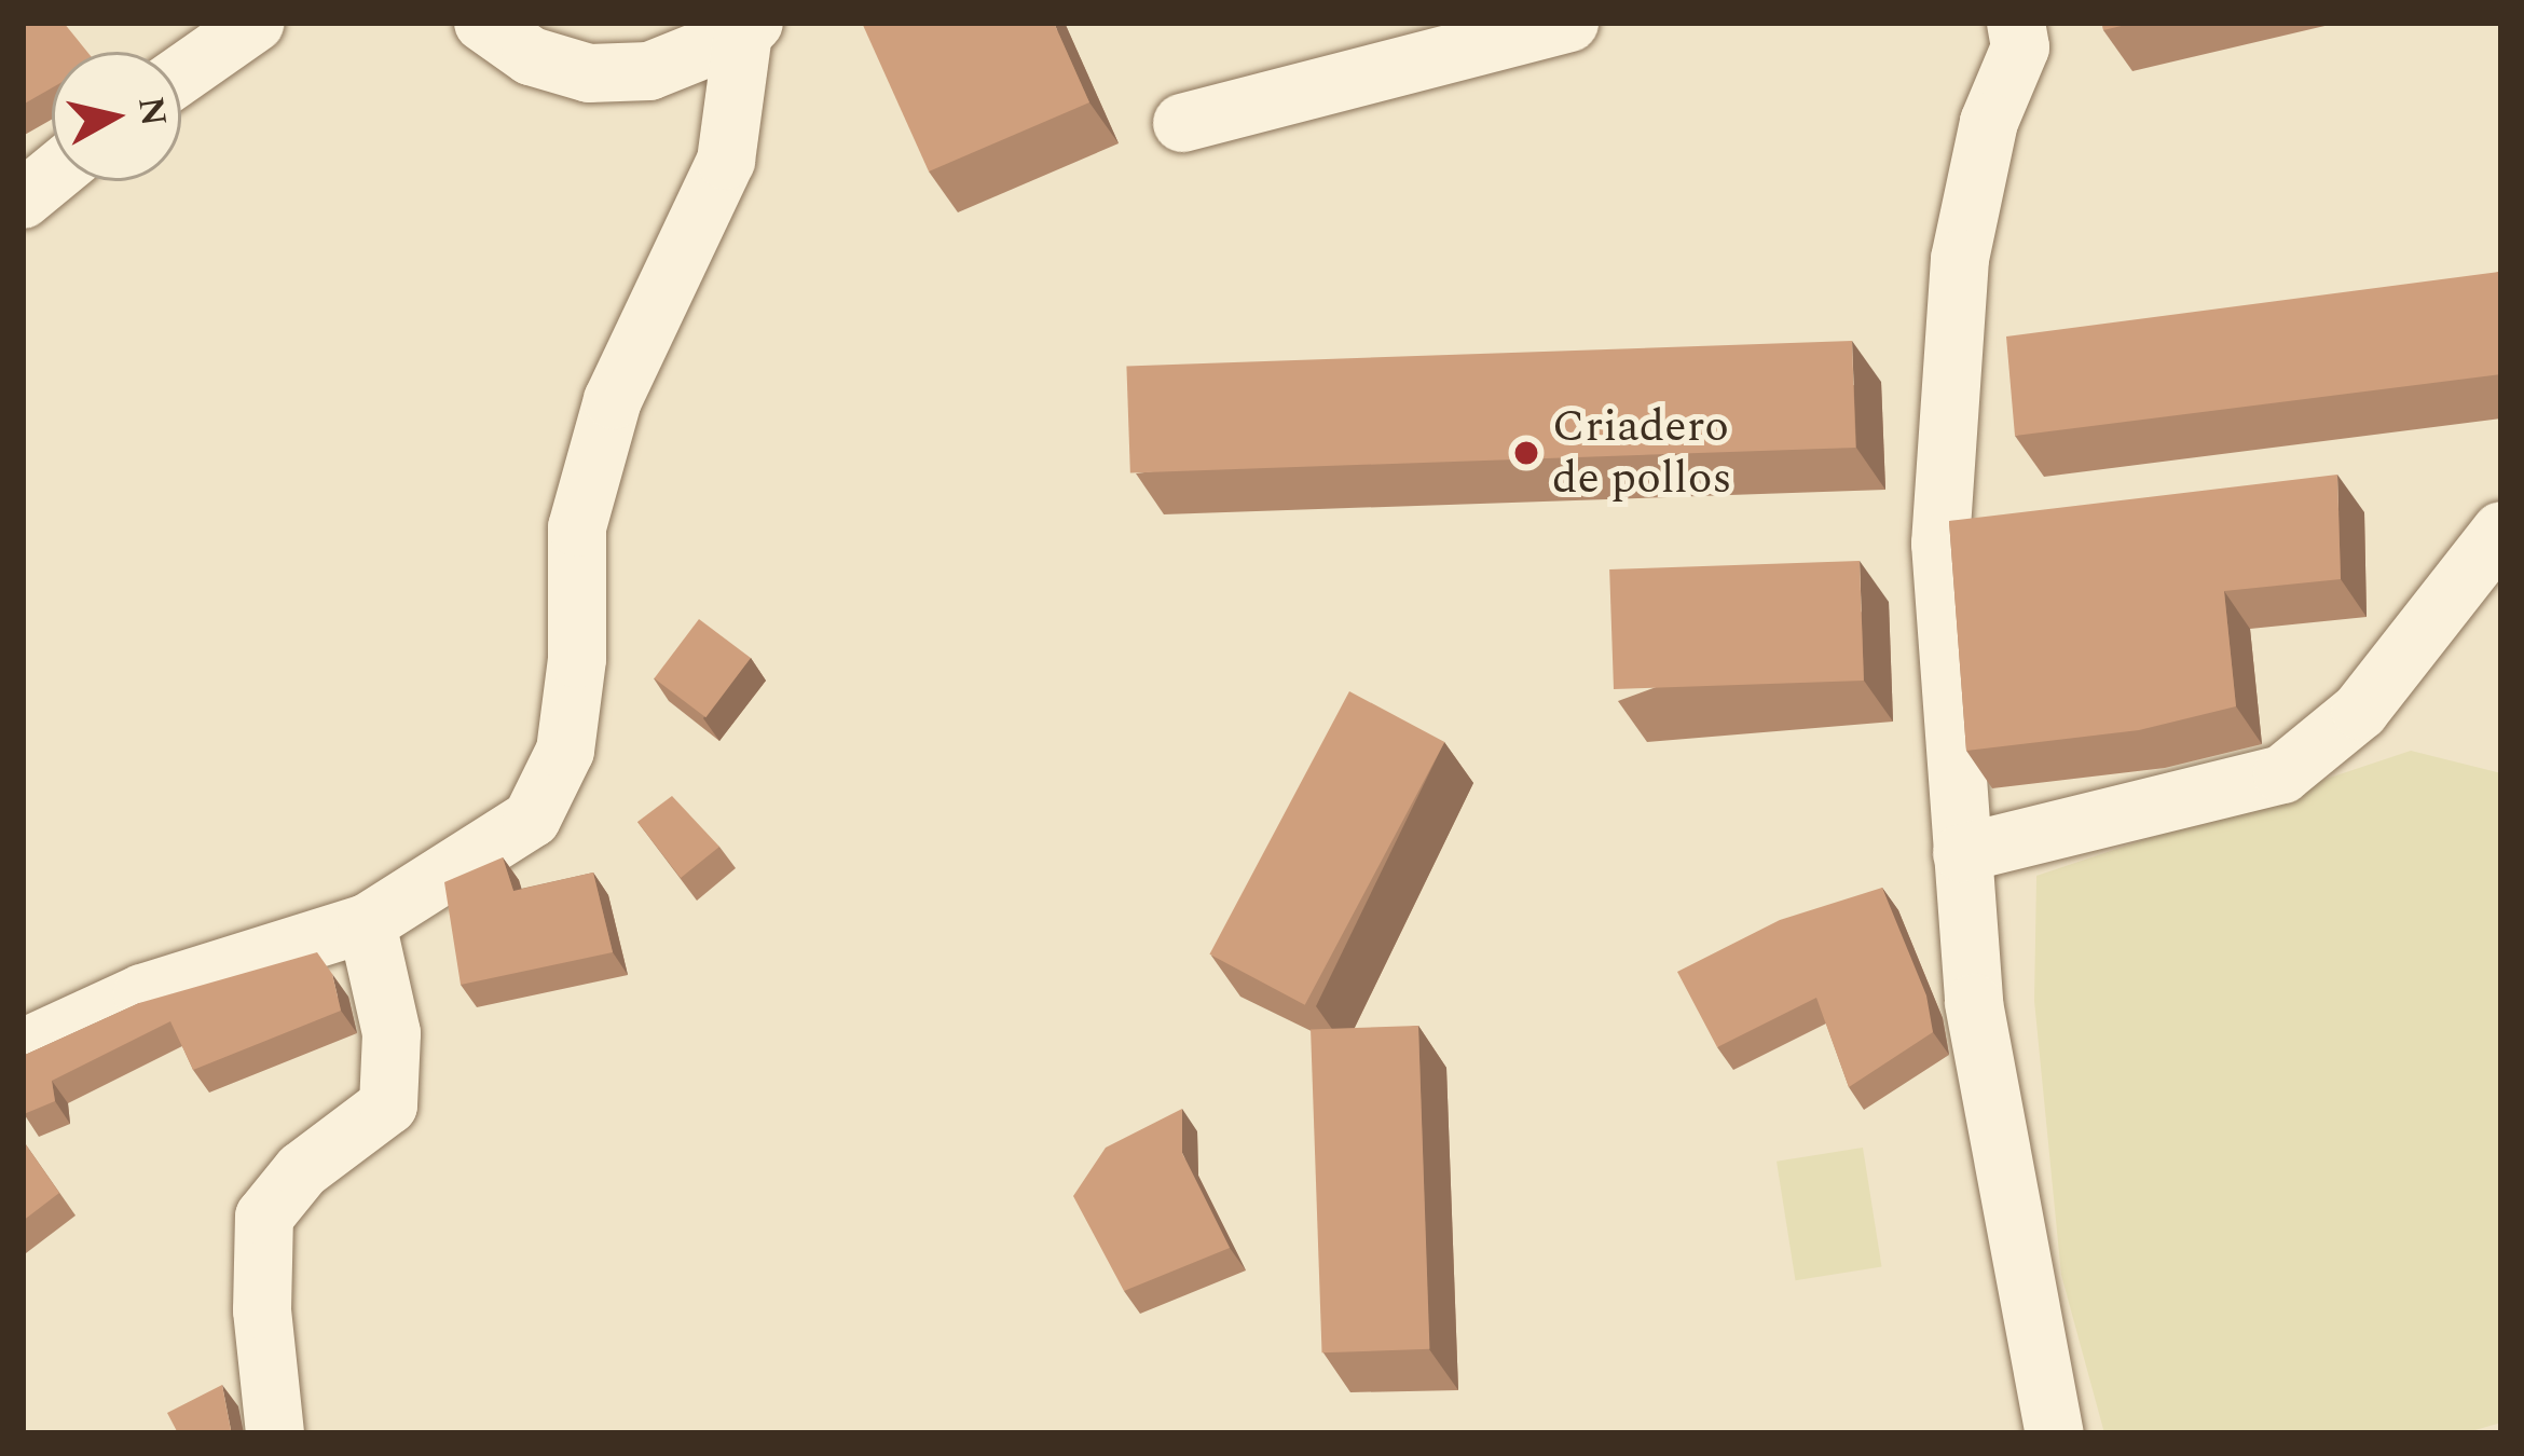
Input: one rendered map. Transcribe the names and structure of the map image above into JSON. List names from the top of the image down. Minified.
{"places":["Criadero de pollos"],"north":"right"}
